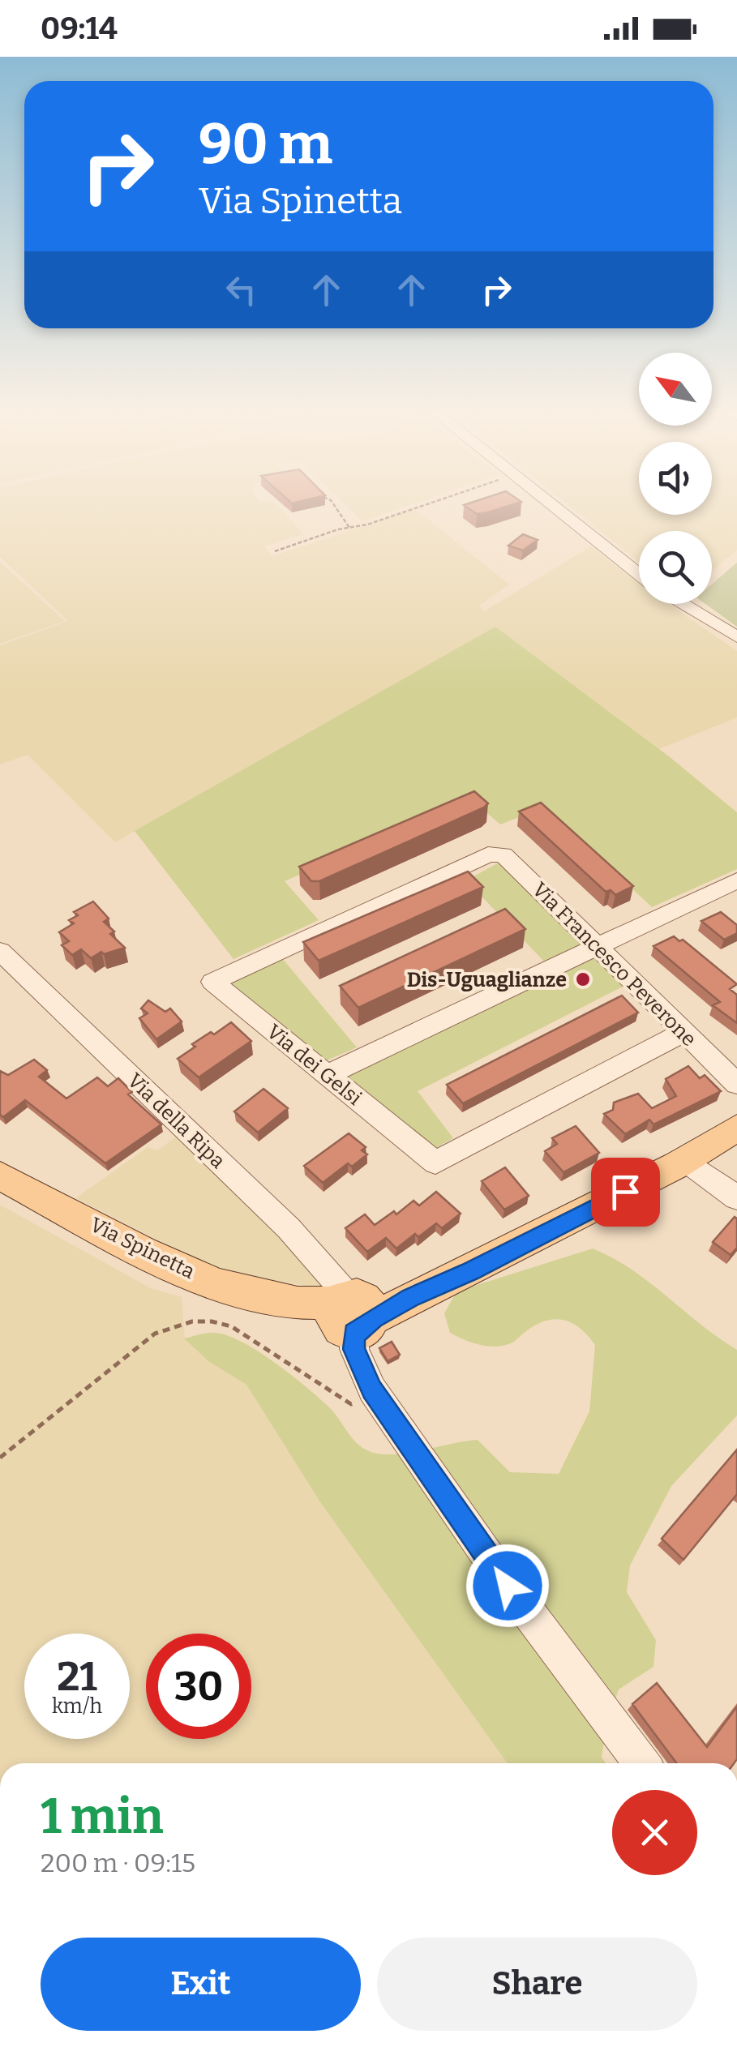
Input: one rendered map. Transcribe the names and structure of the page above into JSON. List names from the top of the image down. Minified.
{"streets":{"main road":["Via Spinetta"],"street":["Via Francesco Peverone","Via dei Gelsi","Via della Ripa"]},"crossings":[["Via Francesco Peverone","Via dei Gelsi"],["Via della Ripa","Via Spinetta"]],"places":["Dis-Uguaglianze"],"north":"top left","page":{"status":"09:14","turn":["90 m","Via Spinetta"],"speed":"21 km/h","limit":"30","heading":["1 min","200 m · 09:15"],"buttons":["Exit","Share"]}}
